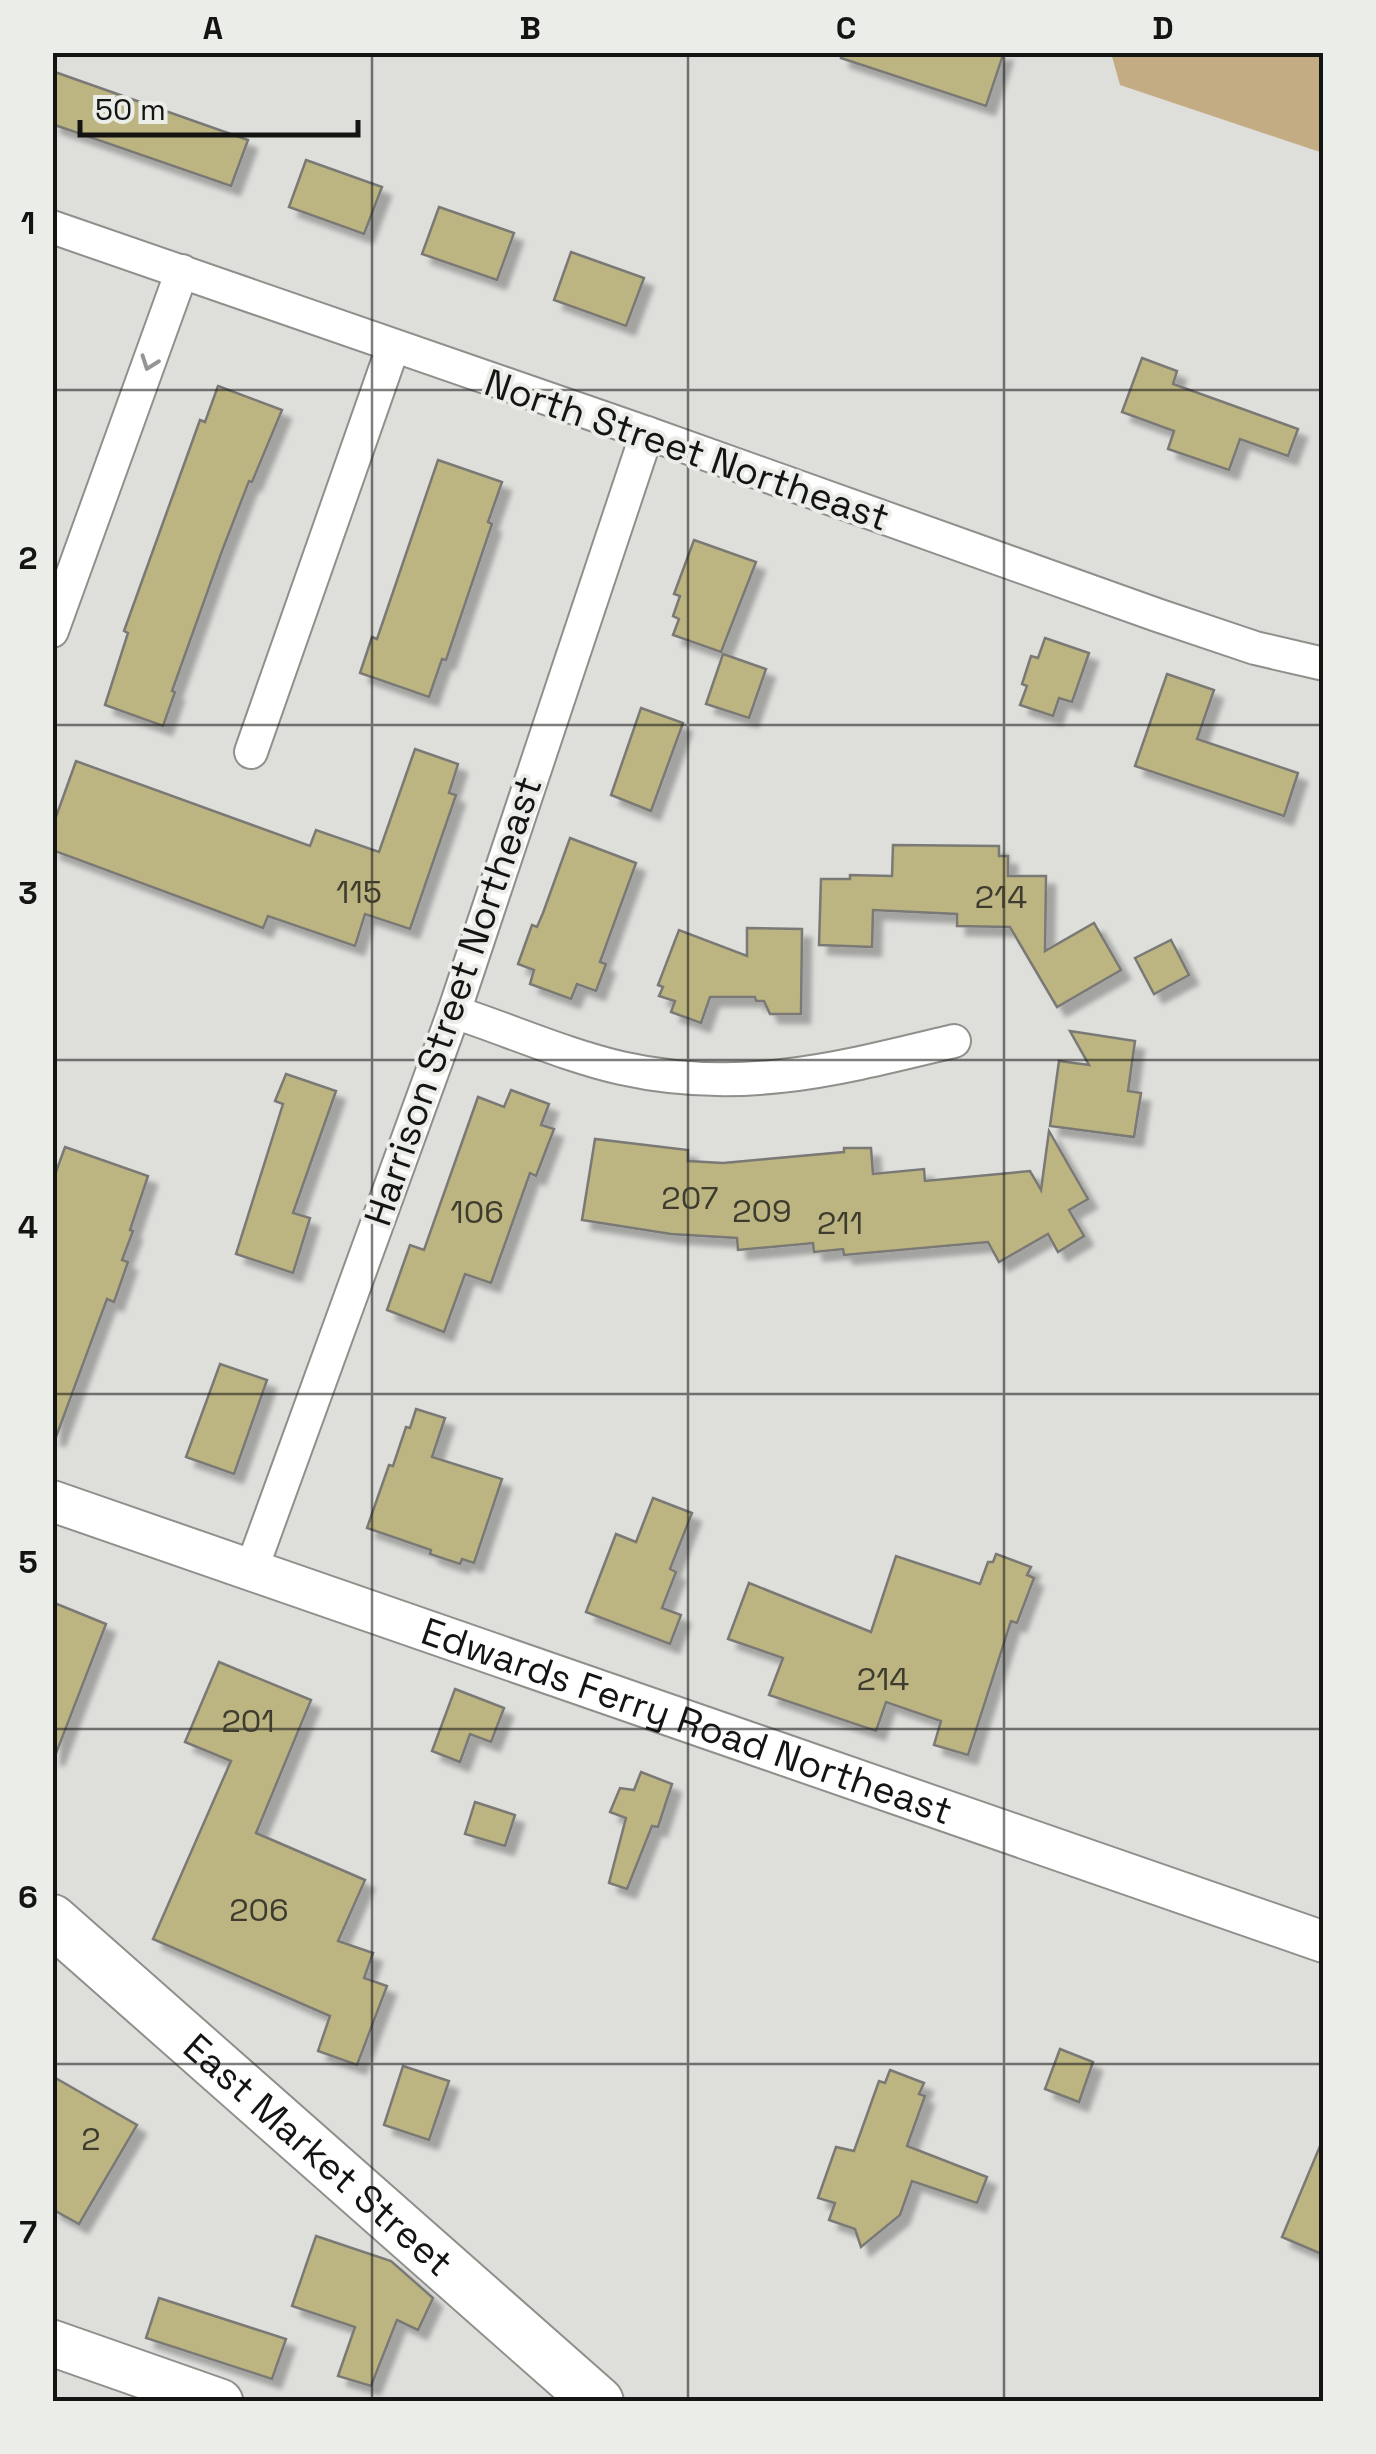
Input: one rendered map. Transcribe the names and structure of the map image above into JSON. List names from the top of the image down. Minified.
{"streets":{"main road":["East Market Street"],"street":["North Street Northeast","Harrison Street Northeast","Edwards Ferry Road Northeast"]},"crossings":[["North Street Northeast","Harrison Street Northeast"],["Harrison Street Northeast","Edwards Ferry Road Northeast"]],"house_numbers":["115","214","207","209","106","211","214","201","206","2"],"scale_bar":"50 m","grid":{"columns":["A","B","C","D"],"rows":["1","2","3","4","5","6","7"]}}
